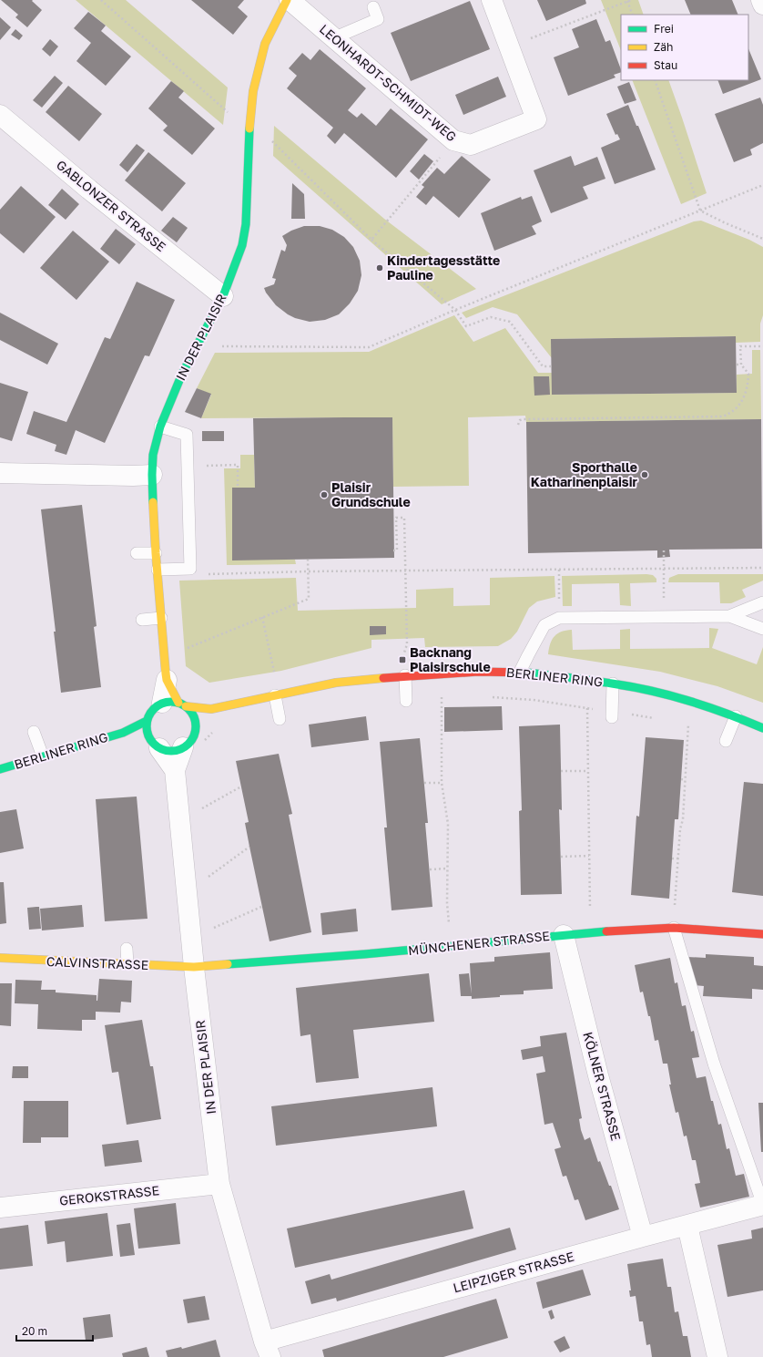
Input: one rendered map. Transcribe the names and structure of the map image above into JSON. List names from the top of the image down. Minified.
{"streets":{"street":["LEONHARDT-SCHMIDT-WEG","GABLONZER STRASSE","IN DER PLAISIR","BERLINER RING","MÜNCHENER STRASSE","CALVINSTRASSE","KÖLNER STRASSE","GEROKSTRASSE","LEIPZIGER STRASSE"]},"crossings":[["GABLONZER STRASSE","IN DER PLAISIR"],["IN DER PLAISIR","BERLINER RING"],["IN DER PLAISIR","MÜNCHENER STRASSE"],["IN DER PLAISIR","CALVINSTRASSE"],["IN DER PLAISIR","GEROKSTRASSE"],["IN DER PLAISIR","LEIPZIGER STRASSE"],["MÜNCHENER STRASSE","CALVINSTRASSE"],["MÜNCHENER STRASSE","KÖLNER STRASSE"],["KÖLNER STRASSE","LEIPZIGER STRASSE"]],"places":{"other":["Kindertagesstätte Pauline","Sporthalle Katharinenplaisir","Plaisir Grundschule"],"transit":["Backnang Plaisirschule"]},"legend":["Frei","Zäh","Stau"],"scale_bar":"20 m"}
